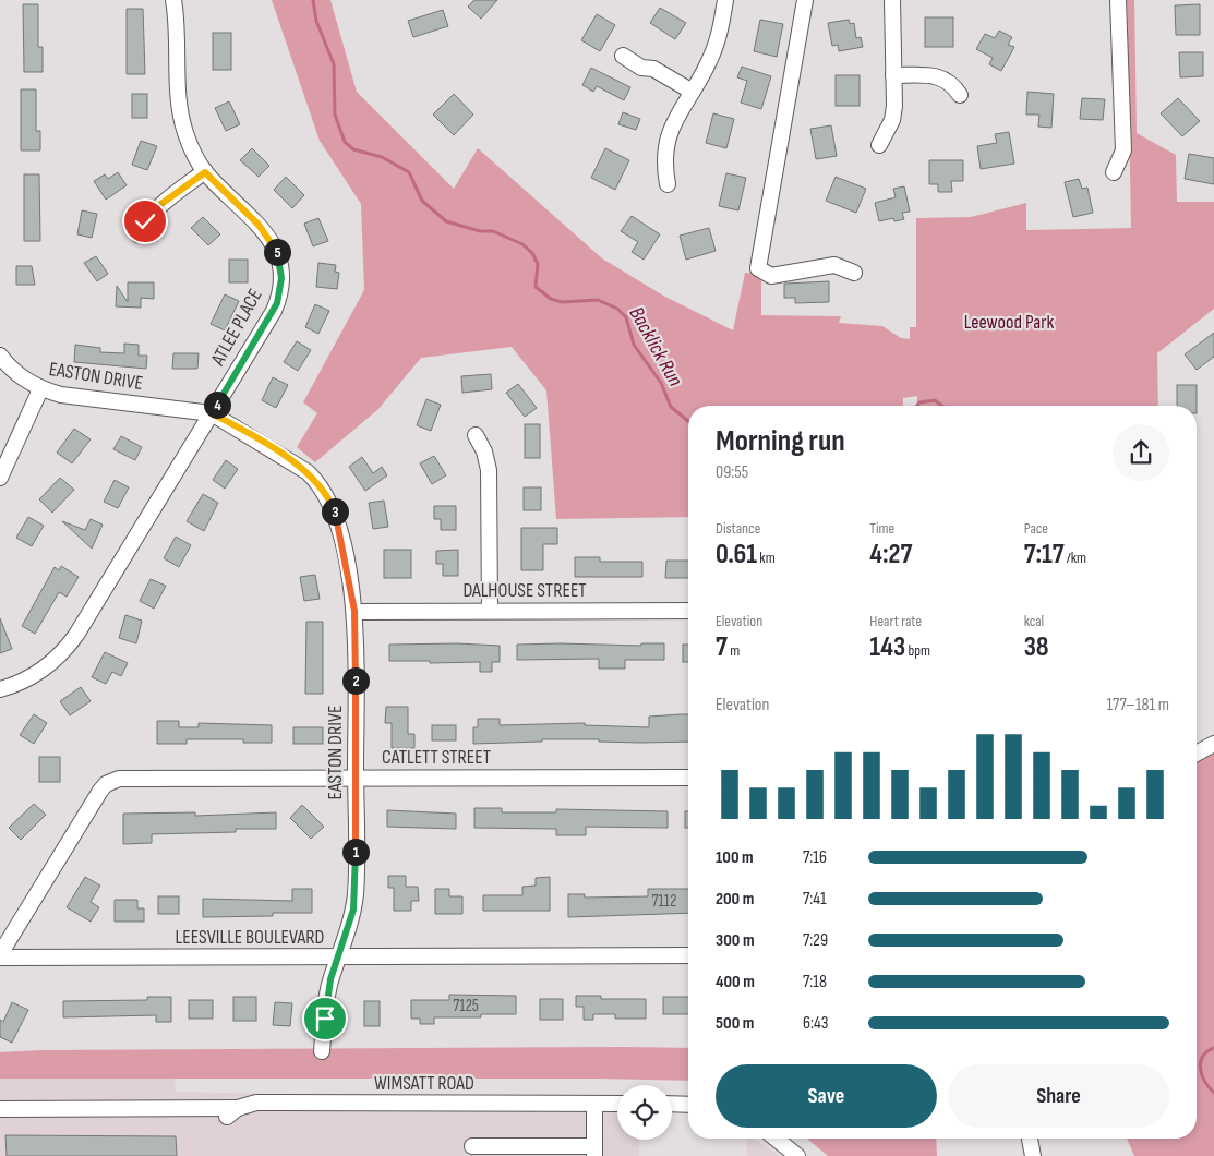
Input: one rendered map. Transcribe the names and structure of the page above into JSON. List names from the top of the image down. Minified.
{"streets":{"street":["ATLEE PLACE","EASTON DRIVE","DALHOUSE STREET","CATLETT STREET","LEESVILLE BOULEVARD","WIMSATT ROAD"]},"crossings":[["ATLEE PLACE","EASTON DRIVE"],["EASTON DRIVE","DALHOUSE STREET"],["EASTON DRIVE","CATLETT STREET"],["EASTON DRIVE","LEESVILLE BOULEVARD"],["CATLETT STREET","LEESVILLE BOULEVARD"]],"water":["Backlick Run"],"parks":["Leewood Park"],"house_numbers":["7112","7125"],"page":{"pins":["5","4","3","2","1"],"heading":["Morning run","09:55"],"stats":[["Distance","0.61 km"],["Time","4:27"],["Pace","7:17 /km"],["Elevation","7 m"],["Heart rate","143 bpm"],["kcal","38"]],"chart":["Elevation","177–181 m"],"list":[{"name":"100 m","note":"7:16"},{"name":"200 m","note":"7:41"},{"name":"300 m","note":"7:29"},{"name":"400 m","note":"7:18"},{"name":"500 m","note":"6:43"}],"buttons":["Save","Share"]}}
